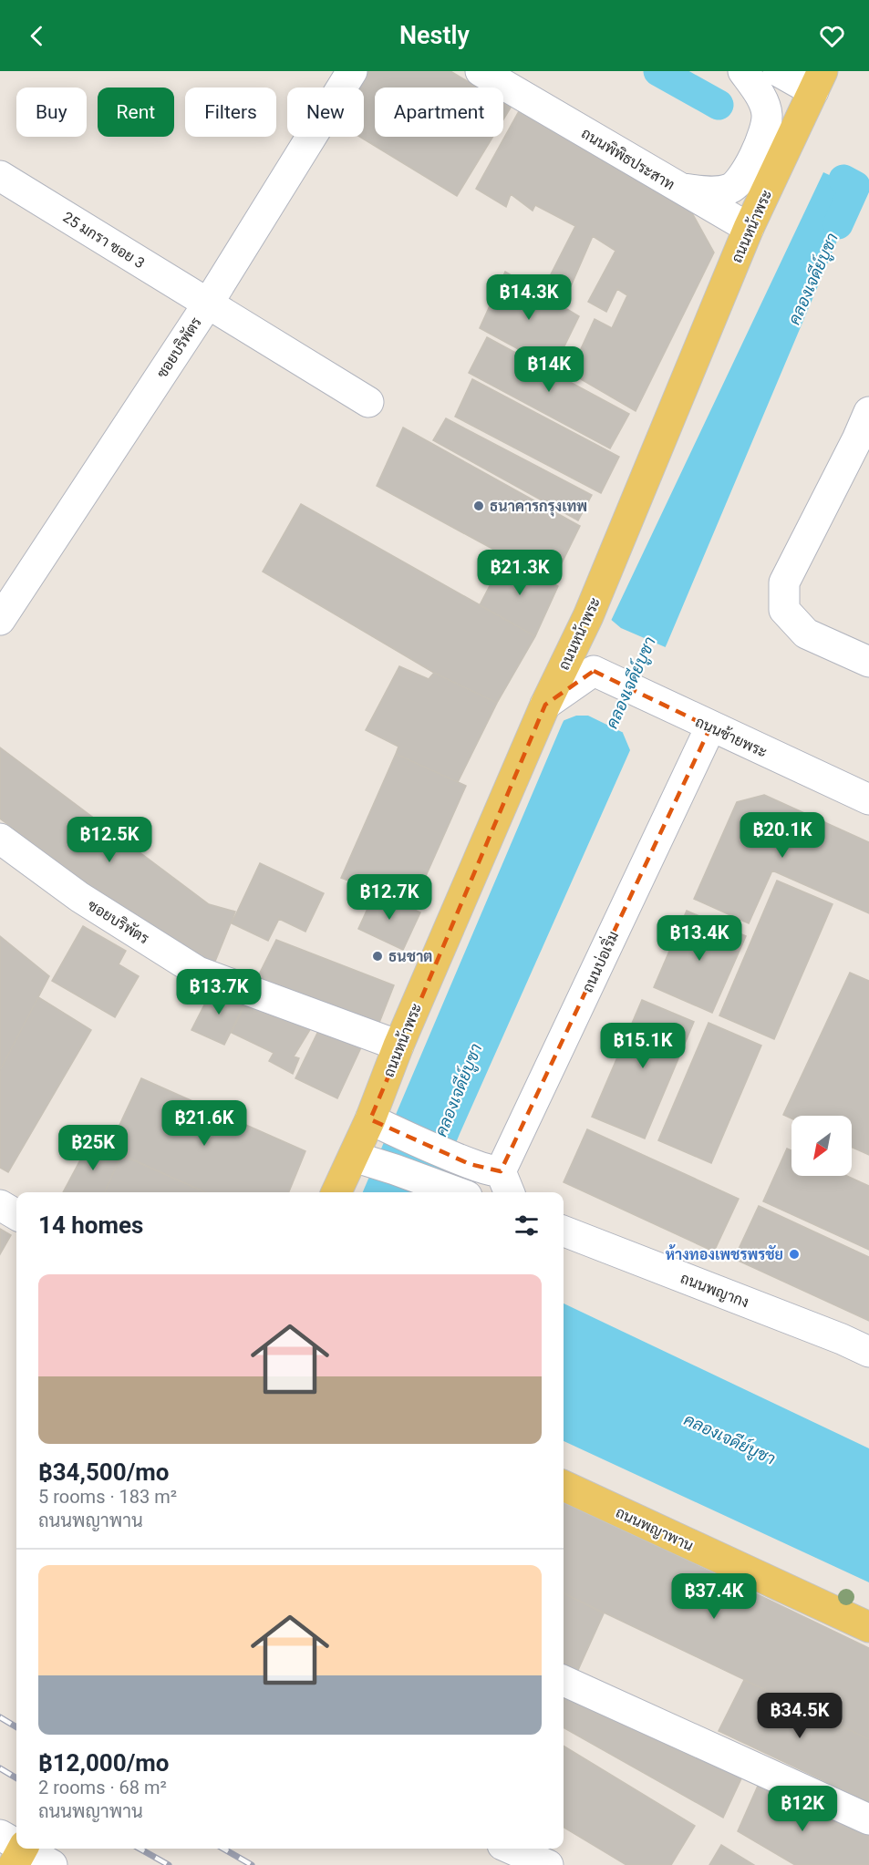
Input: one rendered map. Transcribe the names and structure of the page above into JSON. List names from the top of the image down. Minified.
{"streets":{"main road":["ถนนหน้าพระ","ถนนพญาพาน"],"street":["ถนนพิพิธประสาท","25 มกรา ซอย 3","ซอยบริพัตร","ถนนซ้ายพระ","ถนนบ่อเริ่ม","ถนนพญากง"]},"crossings":[["ถนนพิพิธประสาท","ถนนหน้าพระ"],["ถนนหน้าพระ","ซอยบริพัตร"],["25 มกรา ซอย 3","ซอยบริพัตร"],["ถนนซ้ายพระ","ถนนบ่อเริ่ม"]],"water":["คลองเจดีย์บูชา"],"places":["ธนาคารกรุงเทพ","ธนชาต","ห้างทองเพชรพรชัย"],"north":"bottom left","page":{"header":"Nestly","chip":["Buy","Rent","Filters","New","Apartment"],"price":["฿14.3K","฿14K","฿21.3K","฿20.1K","฿12.5K","฿12.7K","฿13.4K","฿13.7K","฿15.1K","฿21.6K","฿25K","฿37.4K","฿34.5K","฿12K"],"heading":"14 homes","list":[{"name":"฿34,500/mo","note":"5 rooms · 183 m² · ถนนพญาพาน"},{"name":"฿12,000/mo","note":"2 rooms · 68 m² · ถนนพญาพาน"}]}}
